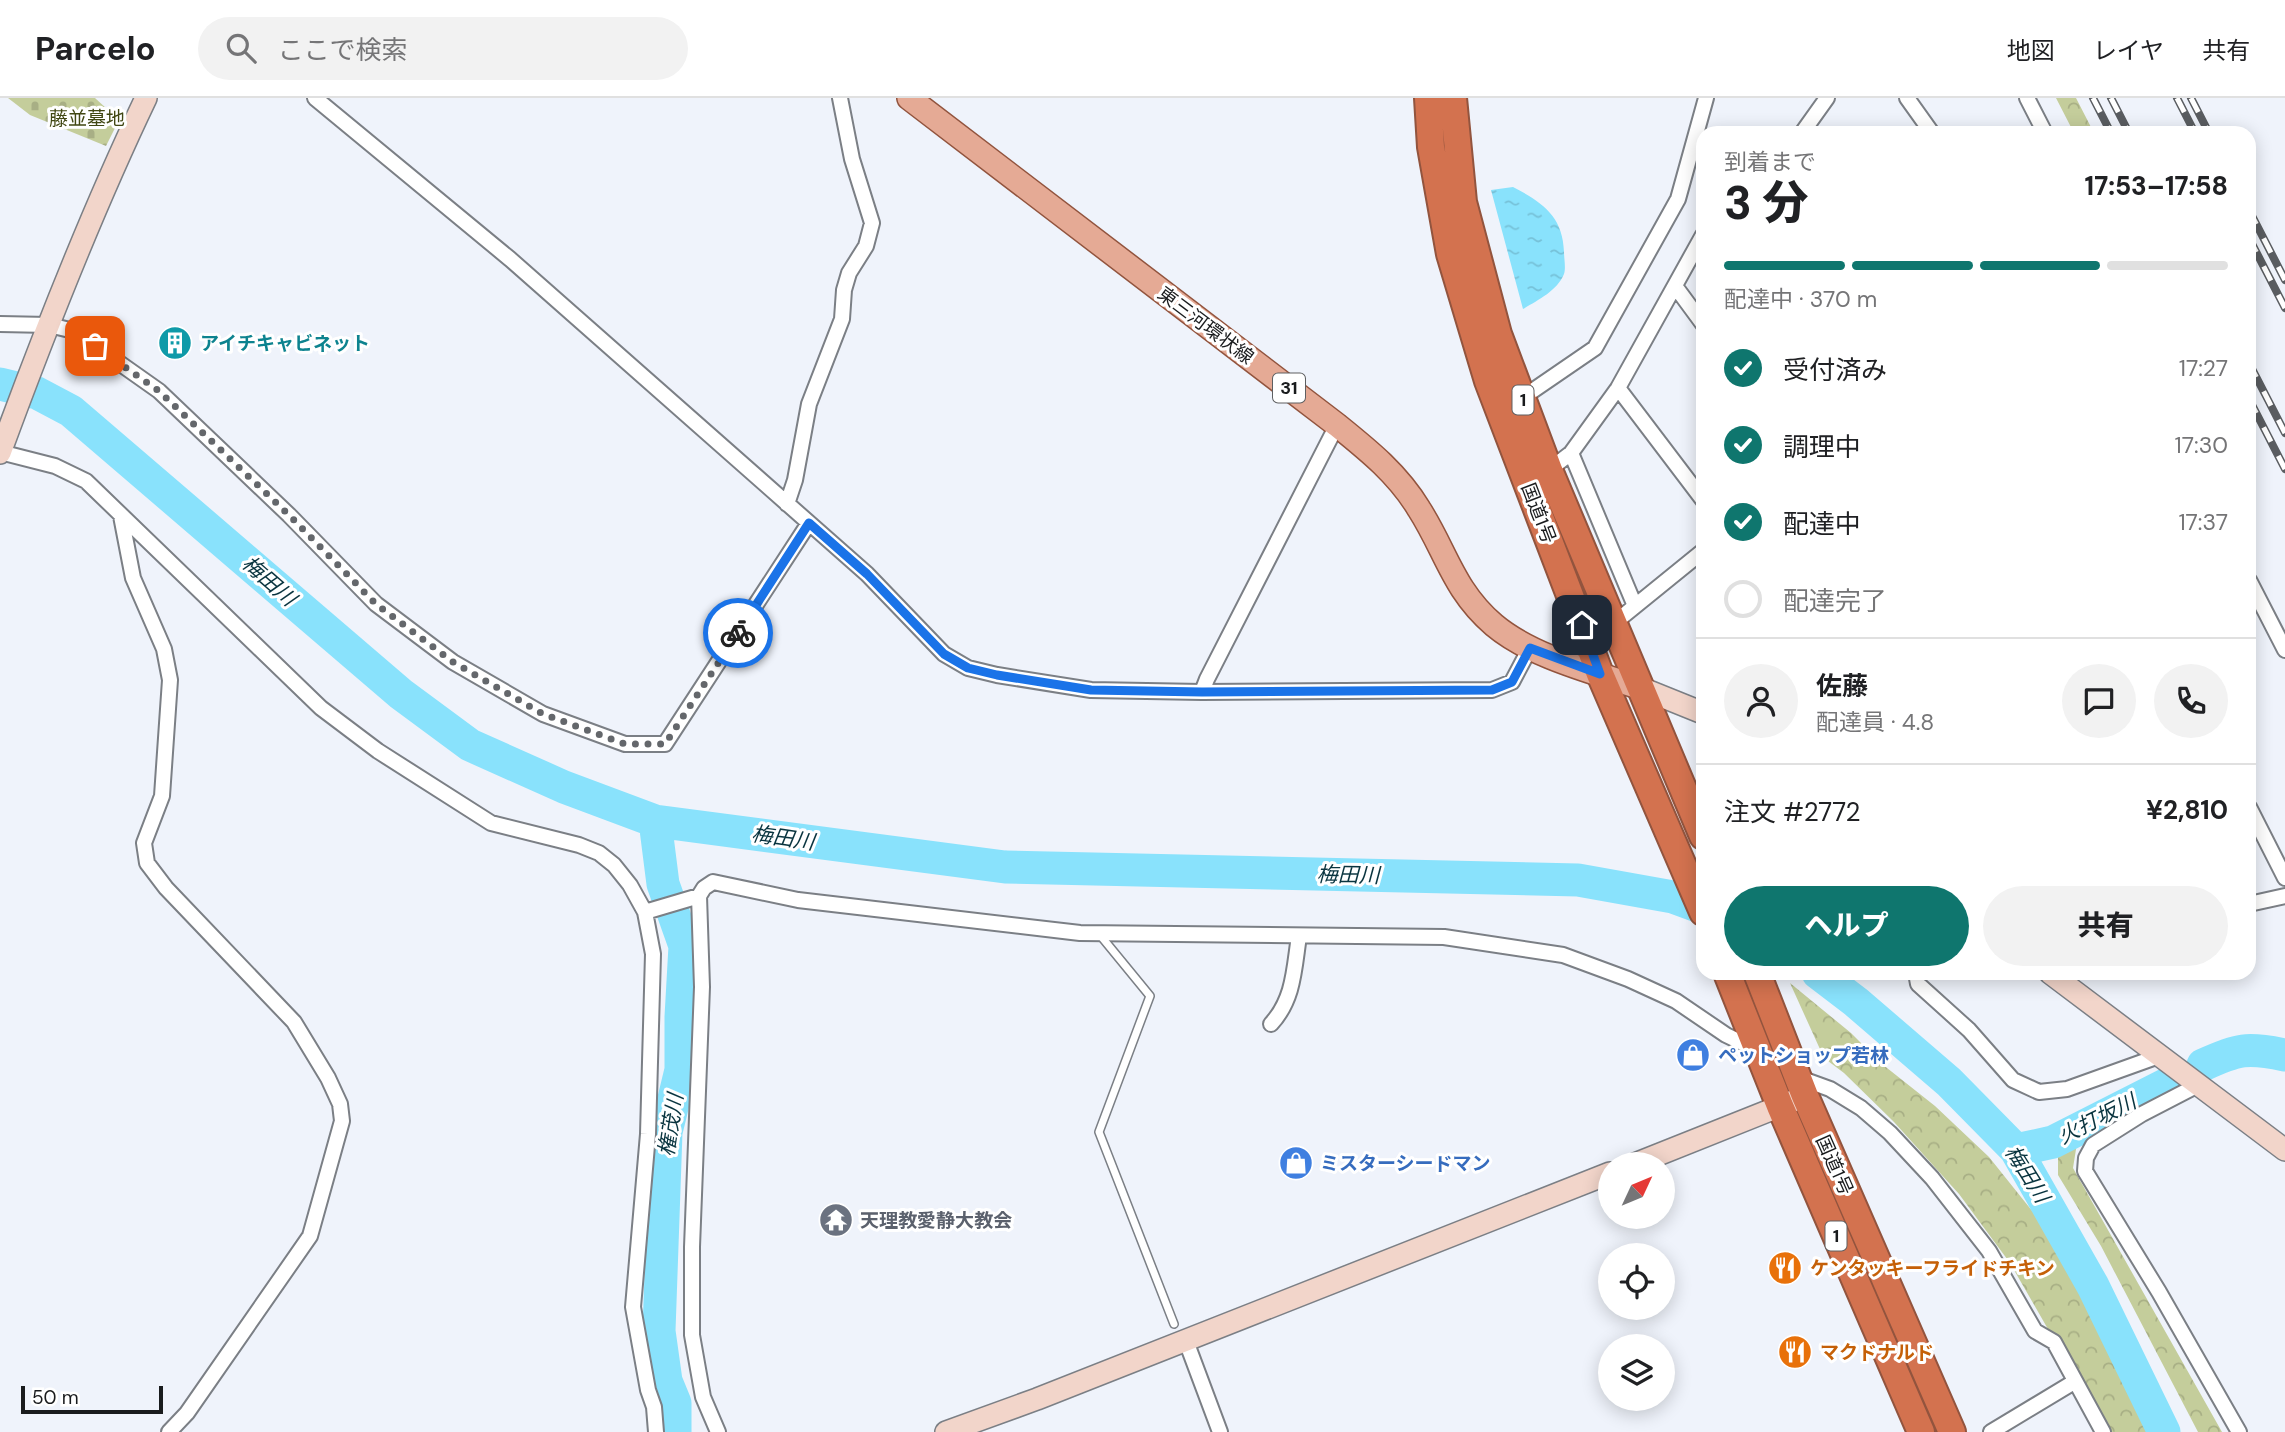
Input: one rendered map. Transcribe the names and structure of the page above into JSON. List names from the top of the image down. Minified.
{"streets":{"highway":["1","国道1号"],"main road":["東三河環状線","31"]},"crossings":[["東三河環状線","国道1号"]],"water":["梅田川","火打坂川","権茂川"],"parks":["藤並墓地"],"places":{"building":["アイチキャビネット"],"shop":["ペットショップ若林","ミスターシードマン"],"temple":["天理教愛静大教会"],"restaurant":["ケンタッキーフライドチキン","マクドナルド"]},"scale_bar":"50 m","north":"top right","page":{"header":"Parcelo","search":"ここで検索","nav":["地図","レイヤ","共有"],"heading":["3 分","到着まで","17:53–17:58"],"panel":["佐藤","配達員 · 4.8","注文 #2772","¥2,810"],"bar":"配達中 · 370 m","list":[["受付済み","17:27"],["調理中","17:30"],["配達中","17:37"],"配達完了"],"buttons":["ヘルプ","共有"],"scale":"50 m"}}
